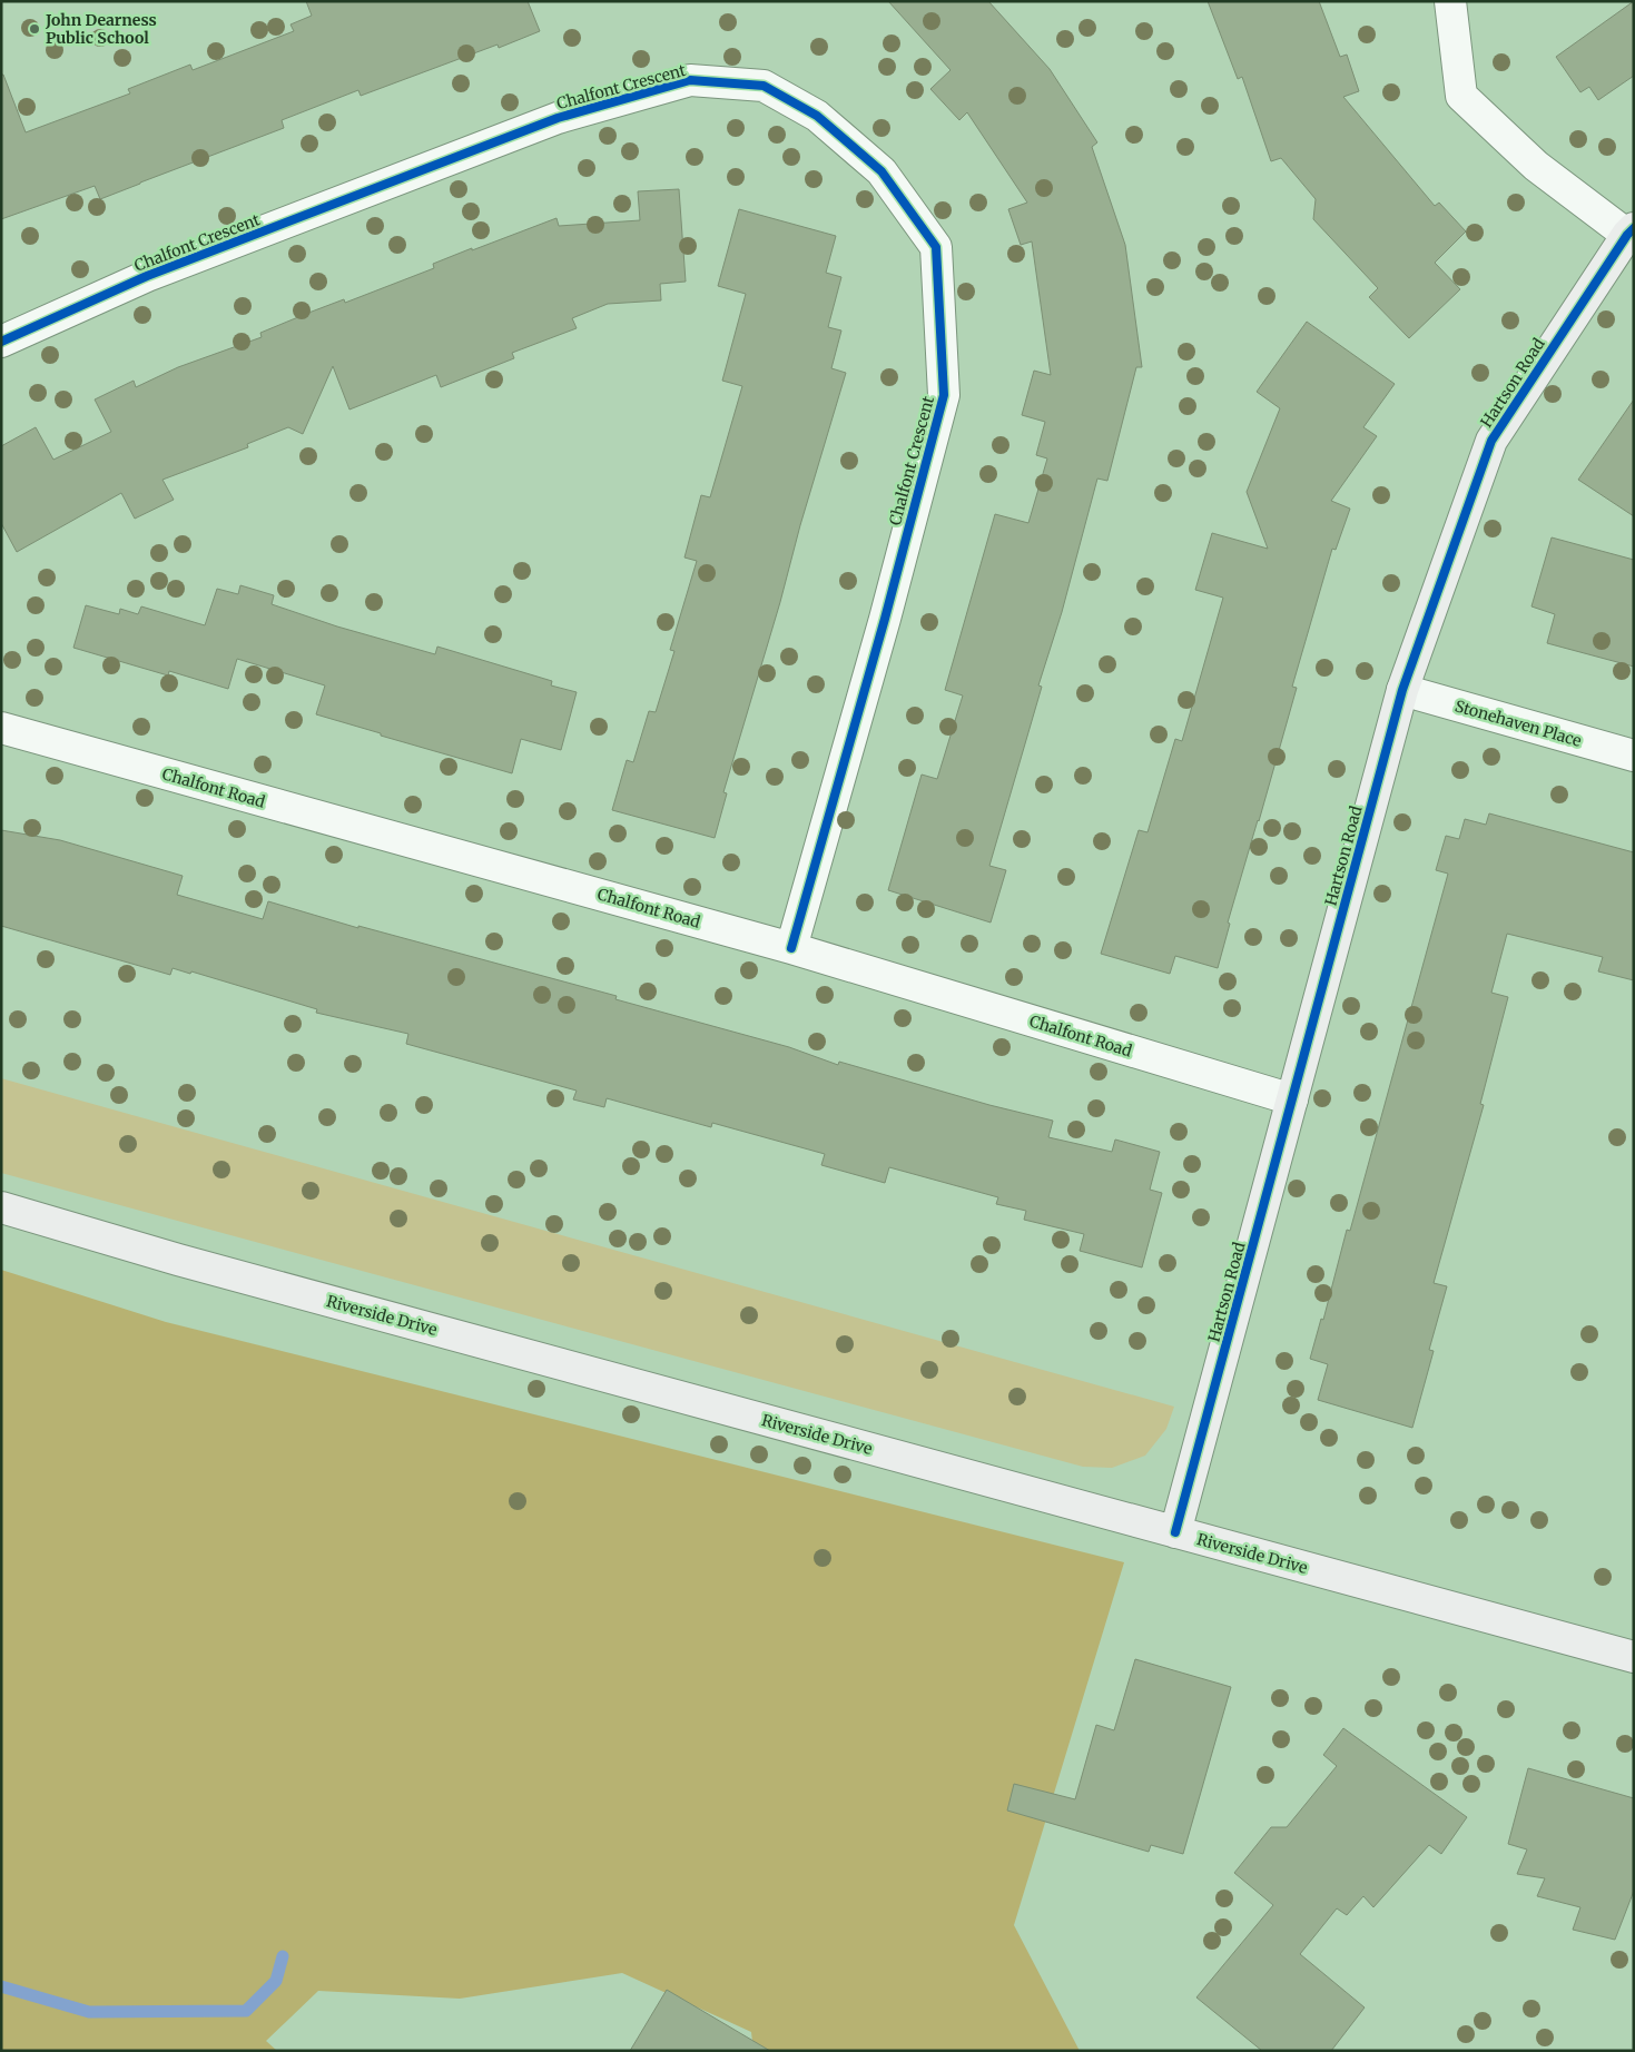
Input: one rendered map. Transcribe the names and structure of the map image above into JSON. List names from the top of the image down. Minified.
{"streets":{"main road":["Hartson Road","Riverside Drive"],"street":["Chalfont Crescent","Stonehaven Place","Chalfont Road"]},"crossings":[["Chalfont Crescent","Chalfont Road"],["Hartson Road","Stonehaven Place"],["Hartson Road","Chalfont Road"],["Hartson Road","Riverside Drive"]],"places":["John Dearness Public School"]}
